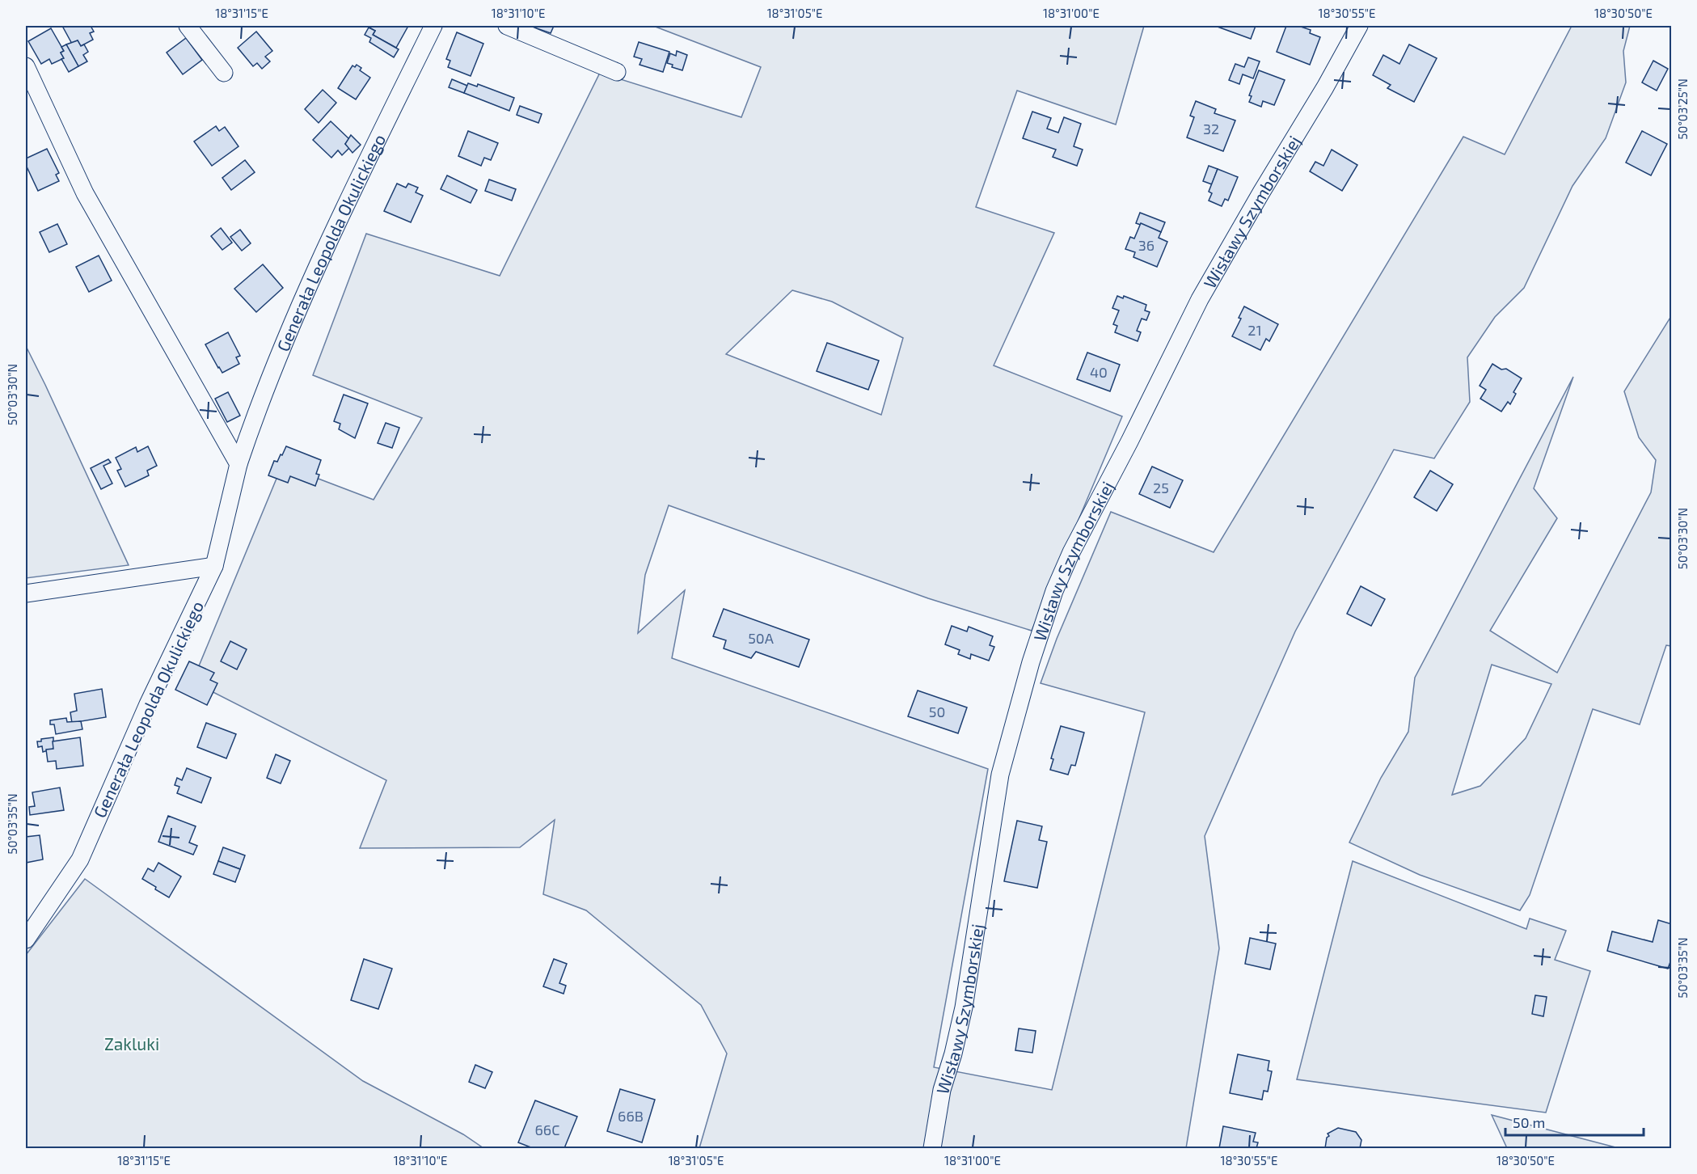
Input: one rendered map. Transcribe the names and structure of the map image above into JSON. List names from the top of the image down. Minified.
{"streets":{"street":["Wisławy Szymborskiej","Generała Leopolda Okulickiego"]},"parks":["Zakluki"],"house_numbers":["32","36","21","40","25","50A","50","66B","66C"],"scale_bar":"50 m","coordinates":["18°31'15\"E","18°31'10\"E","18°31'05\"E","18°31'00\"E","18°30'55\"E","18°30'50\"E","50°03'25\"N","50°03'30\"N","50°03'35\"N"]}
